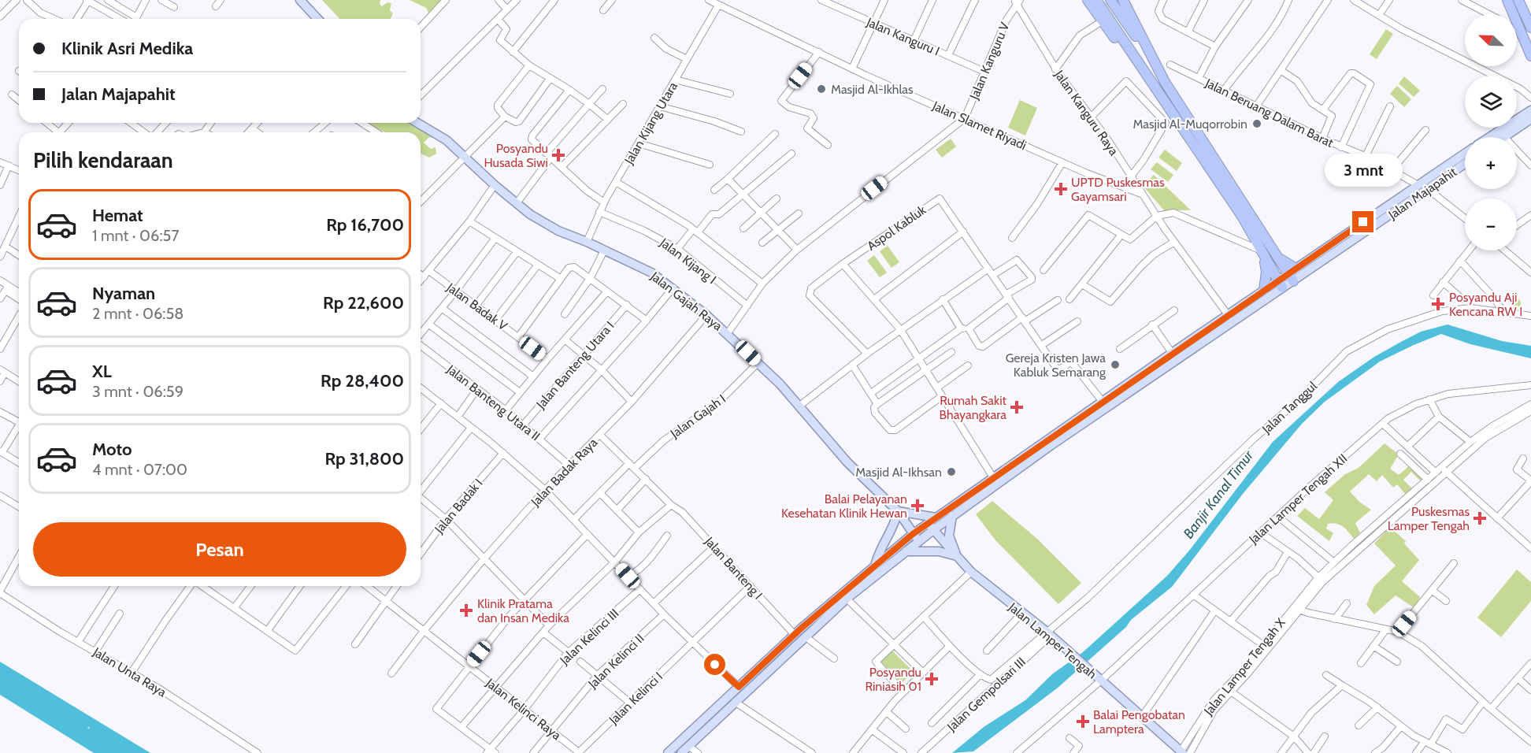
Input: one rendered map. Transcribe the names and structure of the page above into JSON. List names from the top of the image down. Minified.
{"streets":{"main road":["Jalan Majapahit","Jalan Gajah Raya","Jalan Lamper Tengah"],"street":["Jalan Kanguru I","Jalan Kanguru V","Jalan Kanguru Raya","Jalan Beruang Dalam Barat","Jalan Kijang Utara","Jalan Slamet Riyadi","Aspol Kabluk","Jalan Kijang I","Jalan Badak V","Jalan Banteng Utara I","Jalan Banteng Utara II","Jalan Tanggul","Jalan Gajah I","Jalan Badak Raya","Jalan Lamper Tengah XII","Jalan Badak I","Jalan Banteng I","Jalan Kelinci III","Jalan Kelinci II","Jalan Lamper Tengah X","Jalan Unta Raya","Jalan Gempolsari III","Jalan Kelinci I","Jalan Kelinci Raya"]},"crossings":[["Jalan Kanguru I","Jalan Kanguru V"],["Jalan Kanguru V","Jalan Kanguru Raya"],["Jalan Kanguru V","Jalan Slamet Riyadi"],["Jalan Kanguru Raya","Jalan Slamet Riyadi"],["Jalan Kanguru Raya","Jalan Majapahit"],["Jalan Beruang Dalam Barat","Jalan Majapahit"],["Jalan Kijang Utara","Jalan Slamet Riyadi"],["Jalan Kijang Utara","Jalan Kijang I"],["Jalan Kijang Utara","Jalan Gajah Raya"],["Jalan Majapahit","Aspol Kabluk"],["Jalan Majapahit","Jalan Gajah Raya"],["Jalan Majapahit","Jalan Banteng I"],["Jalan Majapahit","Jalan Lamper Tengah"],["Jalan Gajah Raya","Jalan Gajah I"],["Jalan Gajah Raya","Jalan Badak Raya"],["Jalan Banteng Utara I","Jalan Banteng Utara II"],["Jalan Banteng Utara II","Jalan Badak Raya"],["Jalan Tanggul","Jalan Lamper Tengah"],["Jalan Tanggul","Jalan Gempolsari III"],["Jalan Gajah I","Jalan Banteng I"],["Jalan Badak Raya","Jalan Banteng I"],["Jalan Badak Raya","Jalan Kelinci Raya"],["Jalan Lamper Tengah XII","Jalan Lamper Tengah"],["Jalan Banteng I","Jalan Kelinci I"],["Jalan Kelinci III","Jalan Kelinci Raya"],["Jalan Lamper Tengah","Jalan Lamper Tengah X"],["Jalan Lamper Tengah","Jalan Gempolsari III"],["Jalan Kelinci II","Jalan Kelinci Raya"],["Jalan Kelinci I","Jalan Kelinci Raya"]],"water":["Banjir Kanal Timur"],"places":{"other":["Masjid Al-Ikhlas","Masjid Al-Muqorrobin","Gereja Kristen Jawa Kabluk Semarang","Masjid Al-Ikhsan"],"health":["Posyandu Husada Siwi","UPTD Puskesmas Gayamsari","Posyandu Aji Kencana RW I","Rumah Sakit Bhayangkara","Balai Pelayanan Kesehatan Klinik Hewan","Puskesmas Lamper Tengah","Klinik Pratama dan Insan Medika","Posyandu Riniasih 01","Balai Pengobatan Lamptera"]},"north":"top left","page":{"map_buttons":["+","−"],"banner":["Klinik Asri Medika","Jalan Majapahit"],"heading":"Pilih kendaraan","bubble":"3 mnt","list":[{"name":"Hemat","note":"1 mnt · 06:57","value":"Rp 16,700"},{"name":"Nyaman","note":"2 mnt · 06:58","value":"Rp 22,600"},{"name":"XL","note":"3 mnt · 06:59","value":"Rp 28,400"},{"name":"Moto","note":"4 mnt · 07:00","value":"Rp 31,800"}],"buttons":"Pesan"}}
